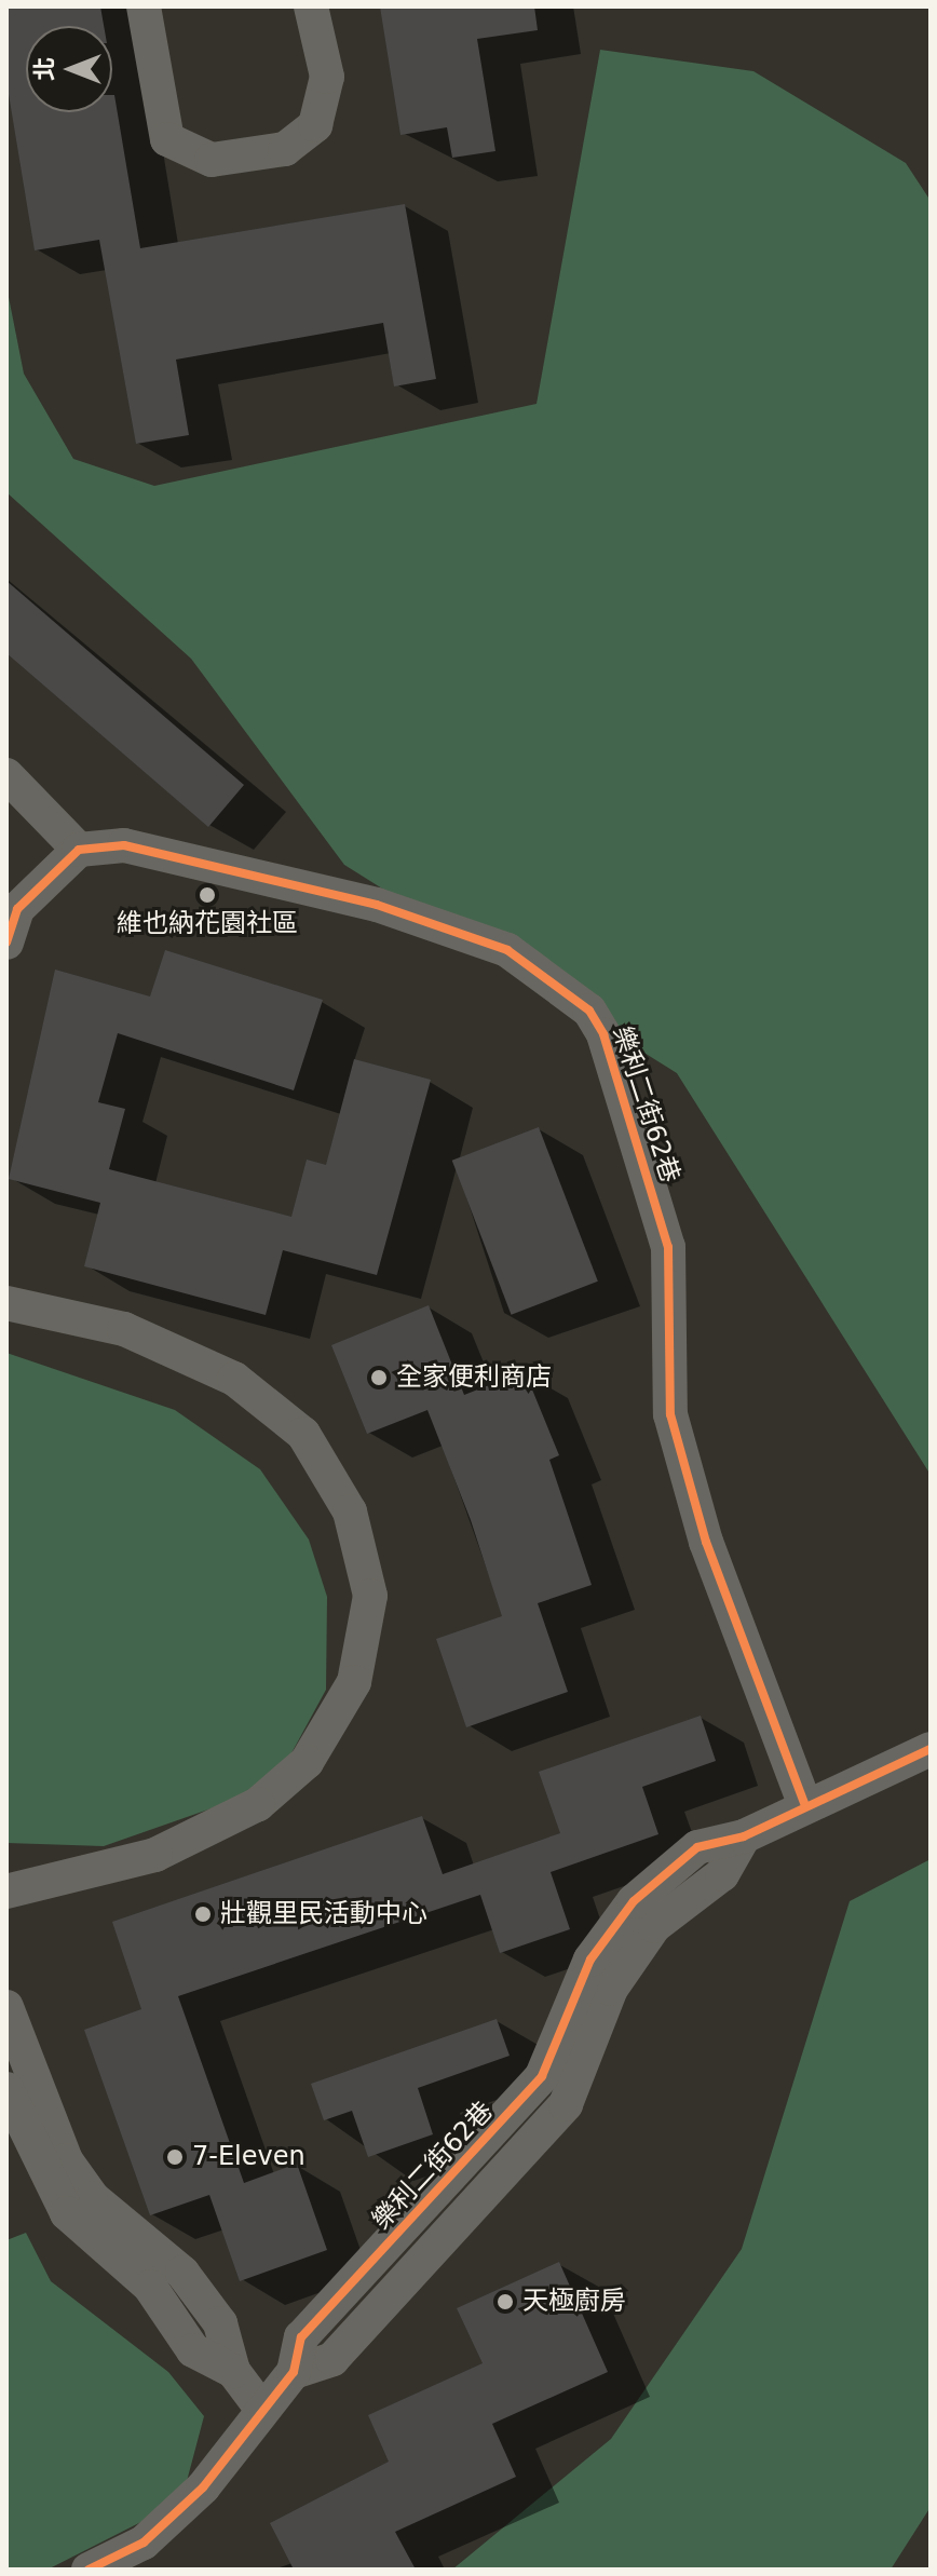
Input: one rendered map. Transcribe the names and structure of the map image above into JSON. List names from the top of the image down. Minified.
{"streets":{"street":["樂利二街62巷"]},"places":["維也納花園社區","全家便利商店","壯觀里民活動中心","7-Eleven","天極廚房"],"north":"left"}
